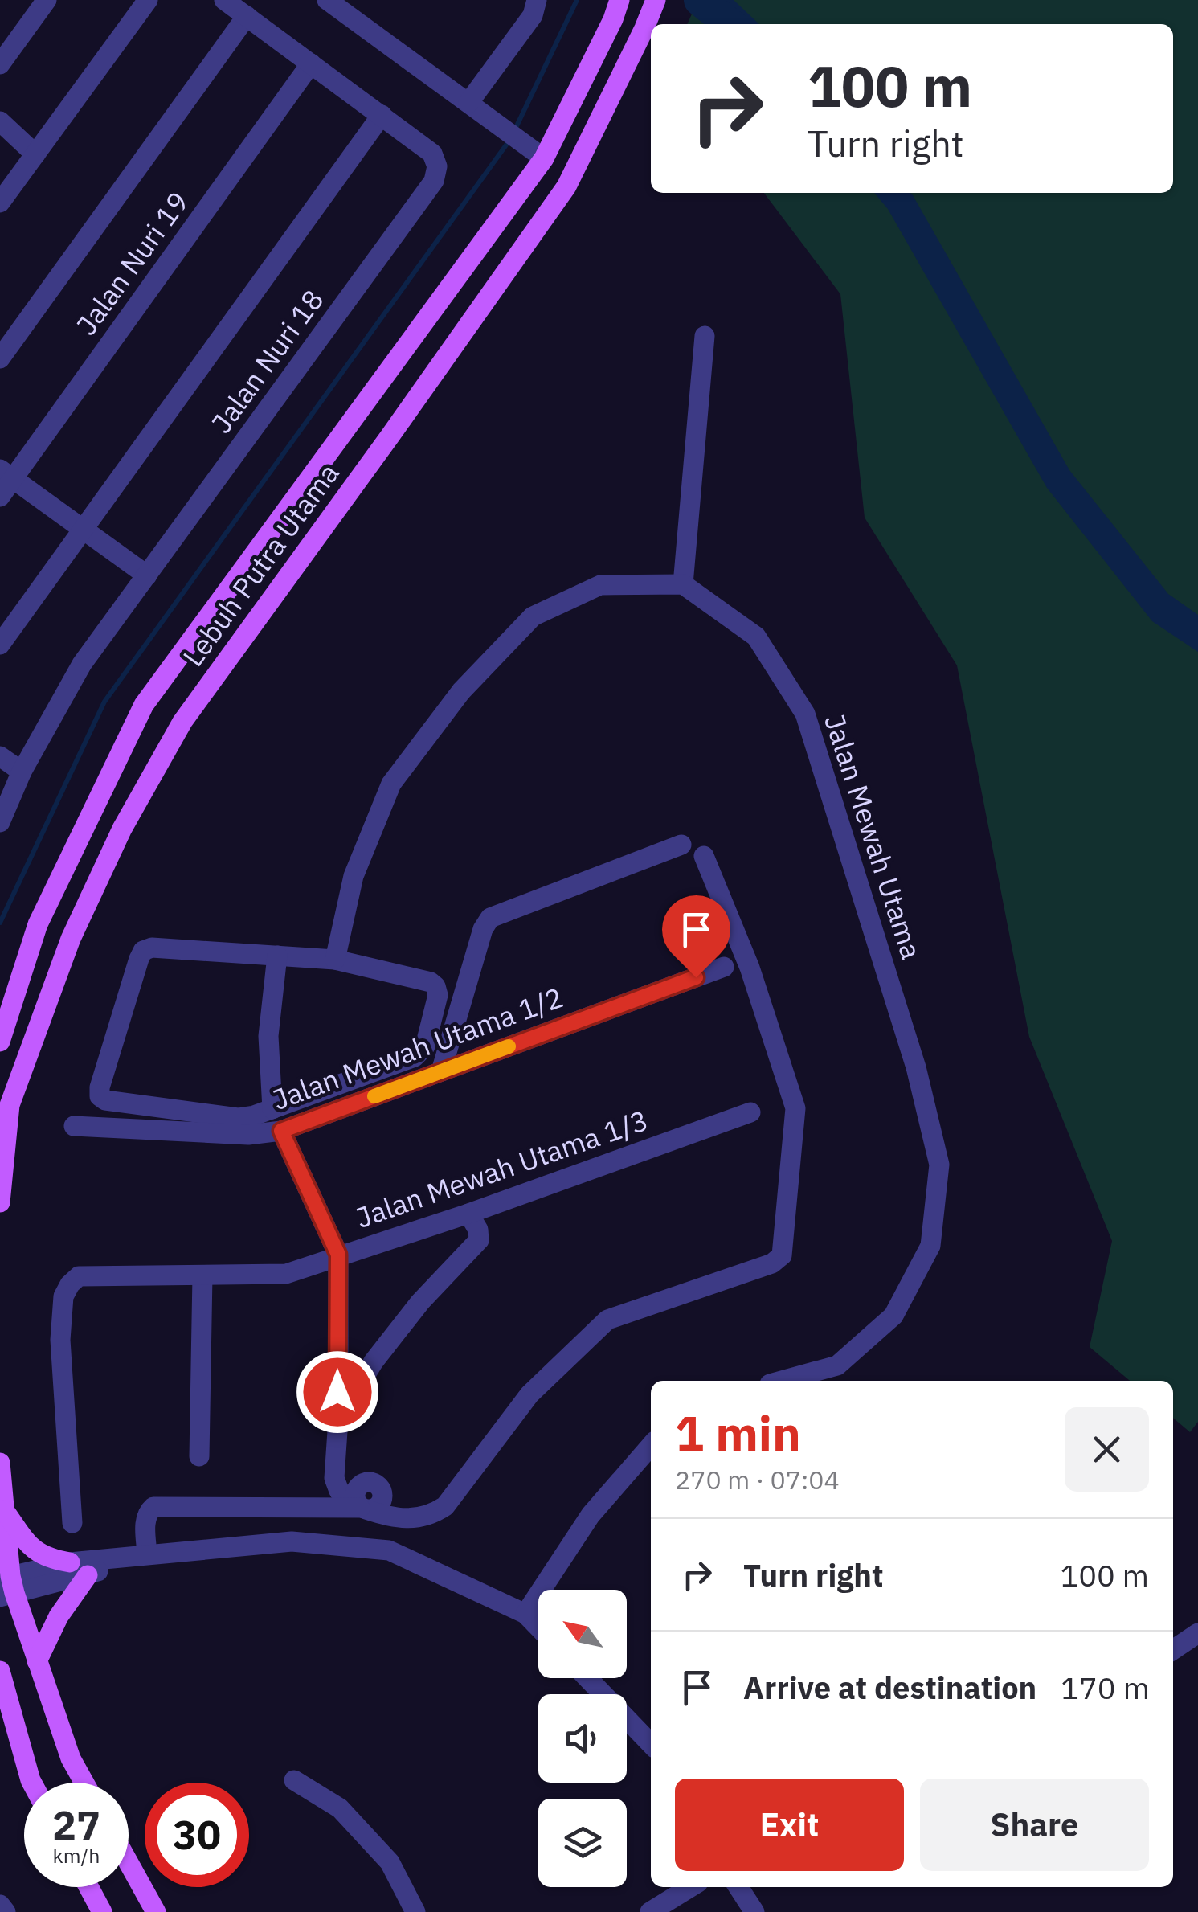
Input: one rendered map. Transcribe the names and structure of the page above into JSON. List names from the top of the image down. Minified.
{"streets":{"main road":["Lebuh Putra Utama"],"street":["Jalan Nuri 19","Jalan Nuri 18","Jalan Mewah Utama","Jalan Mewah Utama 1/2","Jalan Mewah Utama 1/3"]},"crossings":[["Jalan Nuri 19","Jalan Nuri 18"]],"north":"top left","page":{"turn":["100 m","Turn right"],"heading":["1 min","270 m · 07:04"],"list":[{"name":"Turn right","value":"100 m"},{"name":"Arrive at destination","value":"170 m"}],"buttons":["Exit","Share"],"speed":"27 km/h","limit":"30"}}
